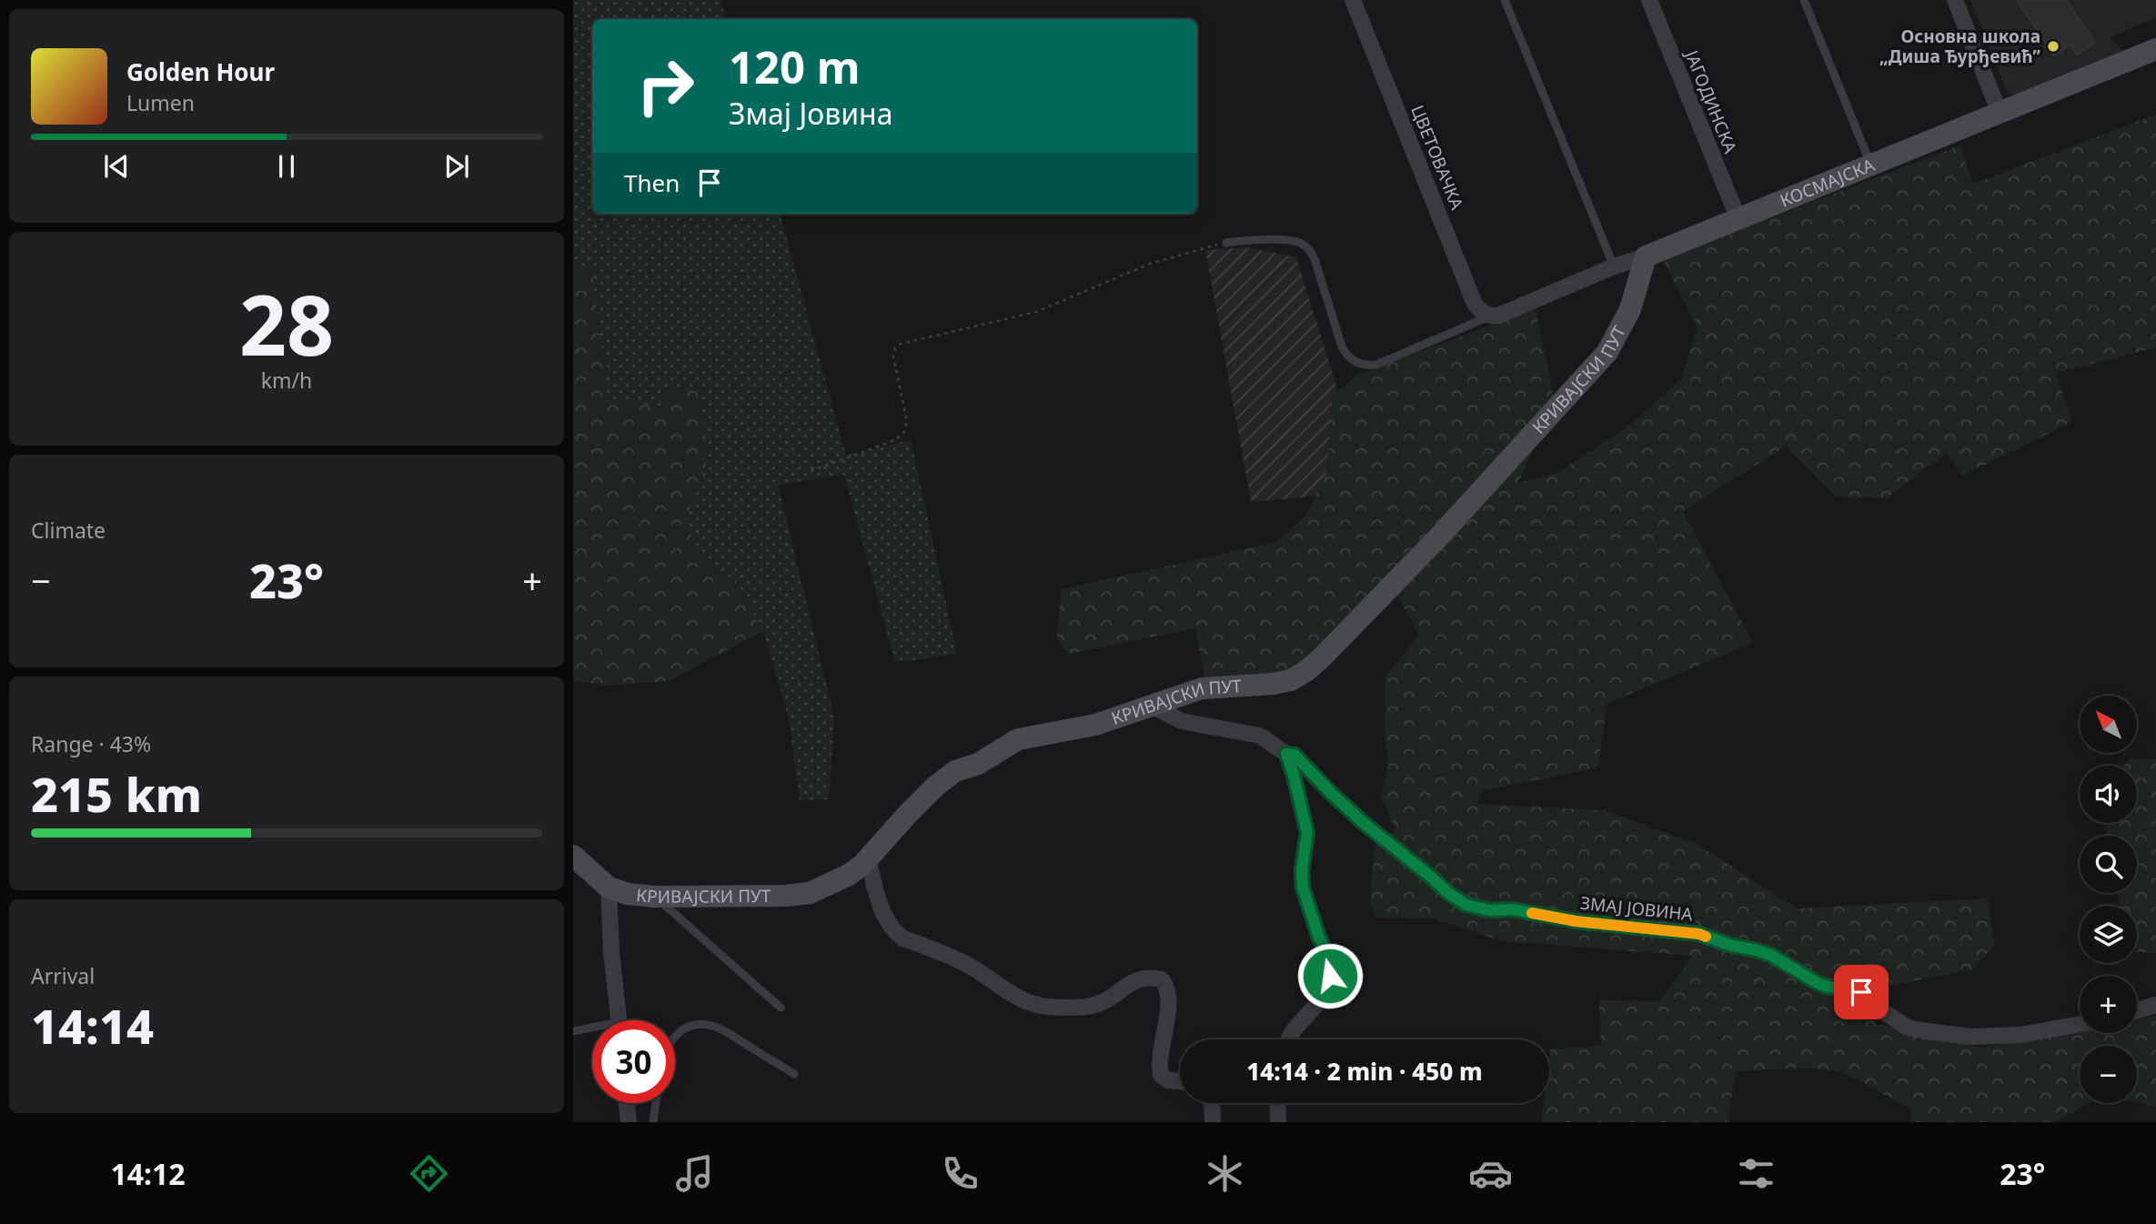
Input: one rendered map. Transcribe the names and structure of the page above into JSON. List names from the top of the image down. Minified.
{"streets":{"street":["ЈАГОДИНСКА","ЦВЕТОВАЧКА","КОСМАЈСКА","КРИВАЈСКИ ПУТ","ЗМАЈ ЈОВИНА"]},"crossings":[["ЈАГОДИНСКА","КОСМАЈСКА"],["ЦВЕТОВАЧКА","КОСМАЈСКА"],["КОСМАЈСКА","КРИВАЈСКИ ПУТ"],["КРИВАЈСКИ ПУТ","ЗМАЈ ЈОВИНА"]],"places":["Основна школа „Диша Ђурђевић”"],"north":"top left","page":{"turn":["120 m","Змај Јовина"],"song":["Golden Hour","Lumen"],"then":"Then","tile":[["28","km/h"],"Climate",["Range · 43%","215 km"],["Arrival","14:14"]],"heat":["−","23°","+"],"map_buttons":["+","−"],"limit":"30","trip":"14:14 · 2 min · 450 m","tabs":["14:12","23°"]}}
